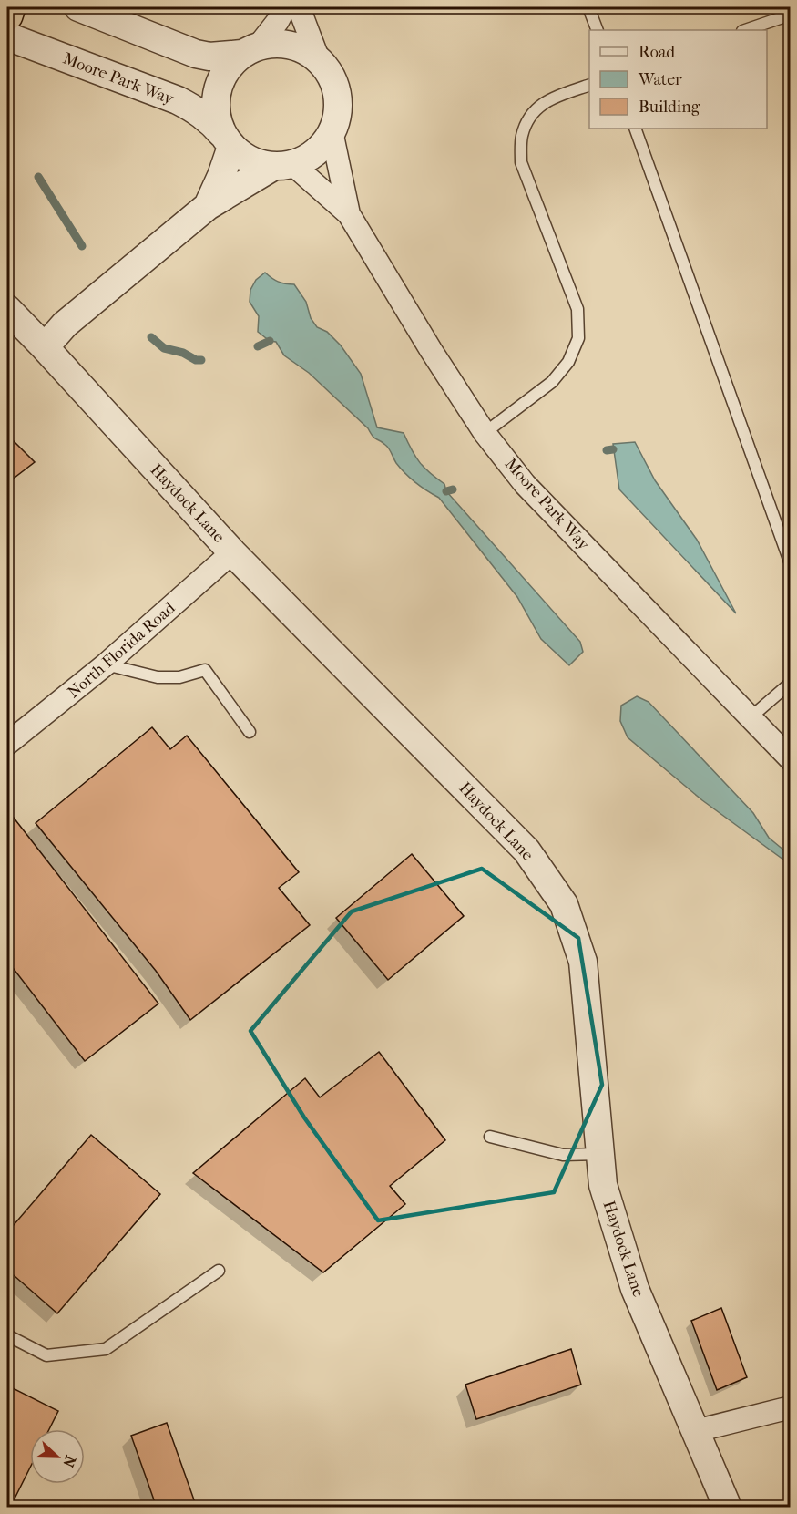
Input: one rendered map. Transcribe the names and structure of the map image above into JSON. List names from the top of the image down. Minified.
{"streets":{"street":["Moore Park Way","Haydock Lane","North Florida Road"]},"crossings":[["Haydock Lane","North Florida Road"]],"legend":["Road","Water","Building"],"north":"right"}
